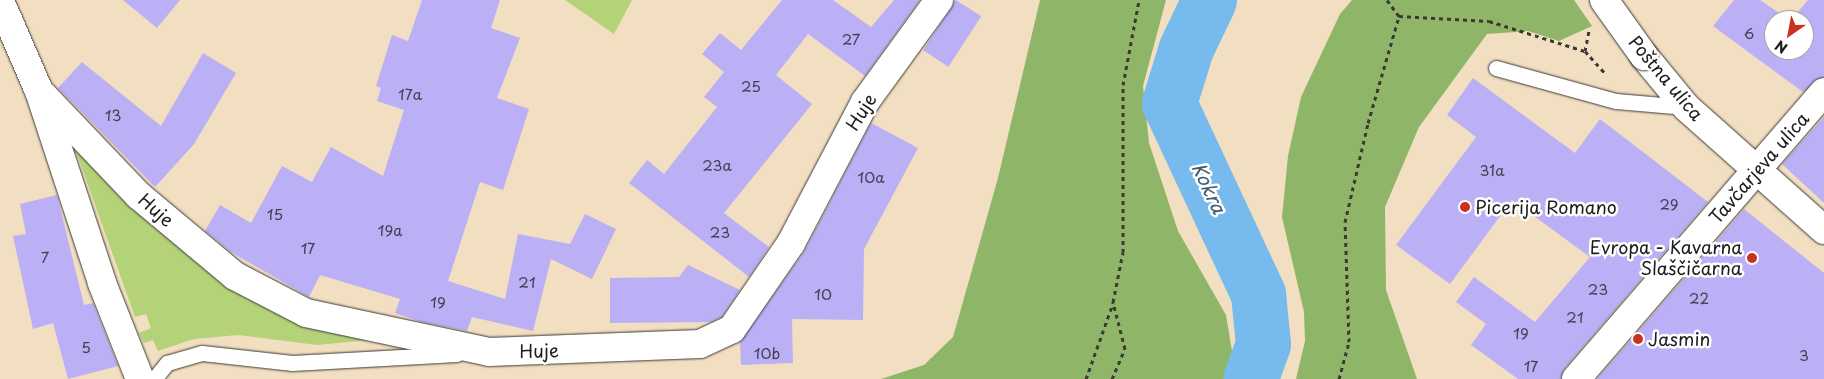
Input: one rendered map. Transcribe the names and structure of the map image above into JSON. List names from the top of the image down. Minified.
{"streets":{"street":["Poštna ulica","Huje","Tavčarjeva ulica"]},"crossings":[["Poštna ulica","Tavčarjeva ulica"]],"water":["Kokra"],"places":["Picerija Romano","Evropa - Kavarna Slaščičarna","Jasmin"],"house_numbers":["6","27","25","17a","13","23a","31a","10a","29","15","19a","23","17","7","21","23","10","22","19","21","19","5","10b","3","17"],"north":"bottom left"}
